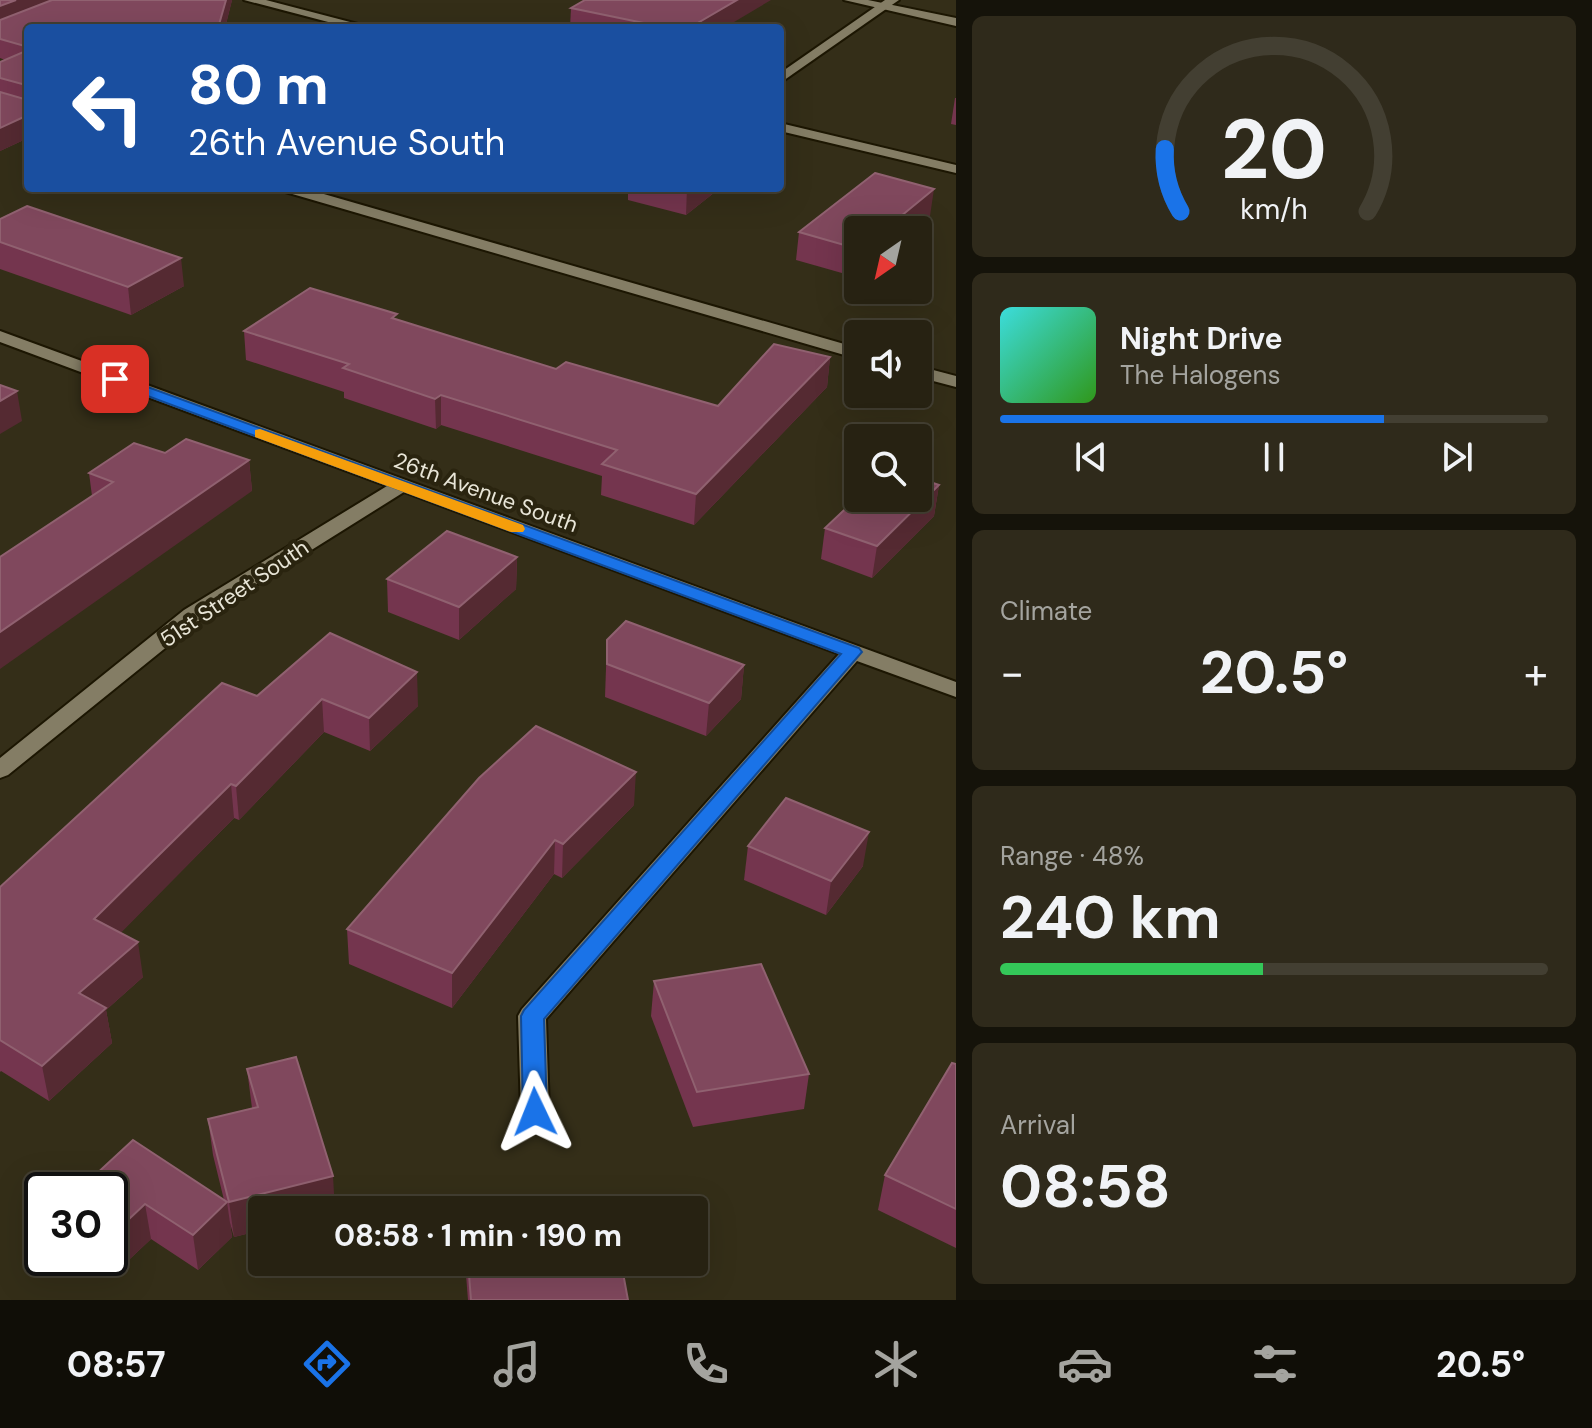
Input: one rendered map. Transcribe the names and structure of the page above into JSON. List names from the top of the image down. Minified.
{"streets":{"street":["26th Avenue South","51st Street South"]},"crossings":[["26th Avenue South","51st Street South"]],"north":"bottom left","page":{"turn":["80 m","26th Avenue South"],"song":["Night Drive","The Halogens"],"tile":["Climate",["Range · 48%","240 km"],["Arrival","08:58"]],"heat":["−","20.5°","+"],"limit":"30","trip":"08:58 · 1 min · 190 m","tabs":["08:57","20.5°"],"gauge":["20","km/h"]}}
